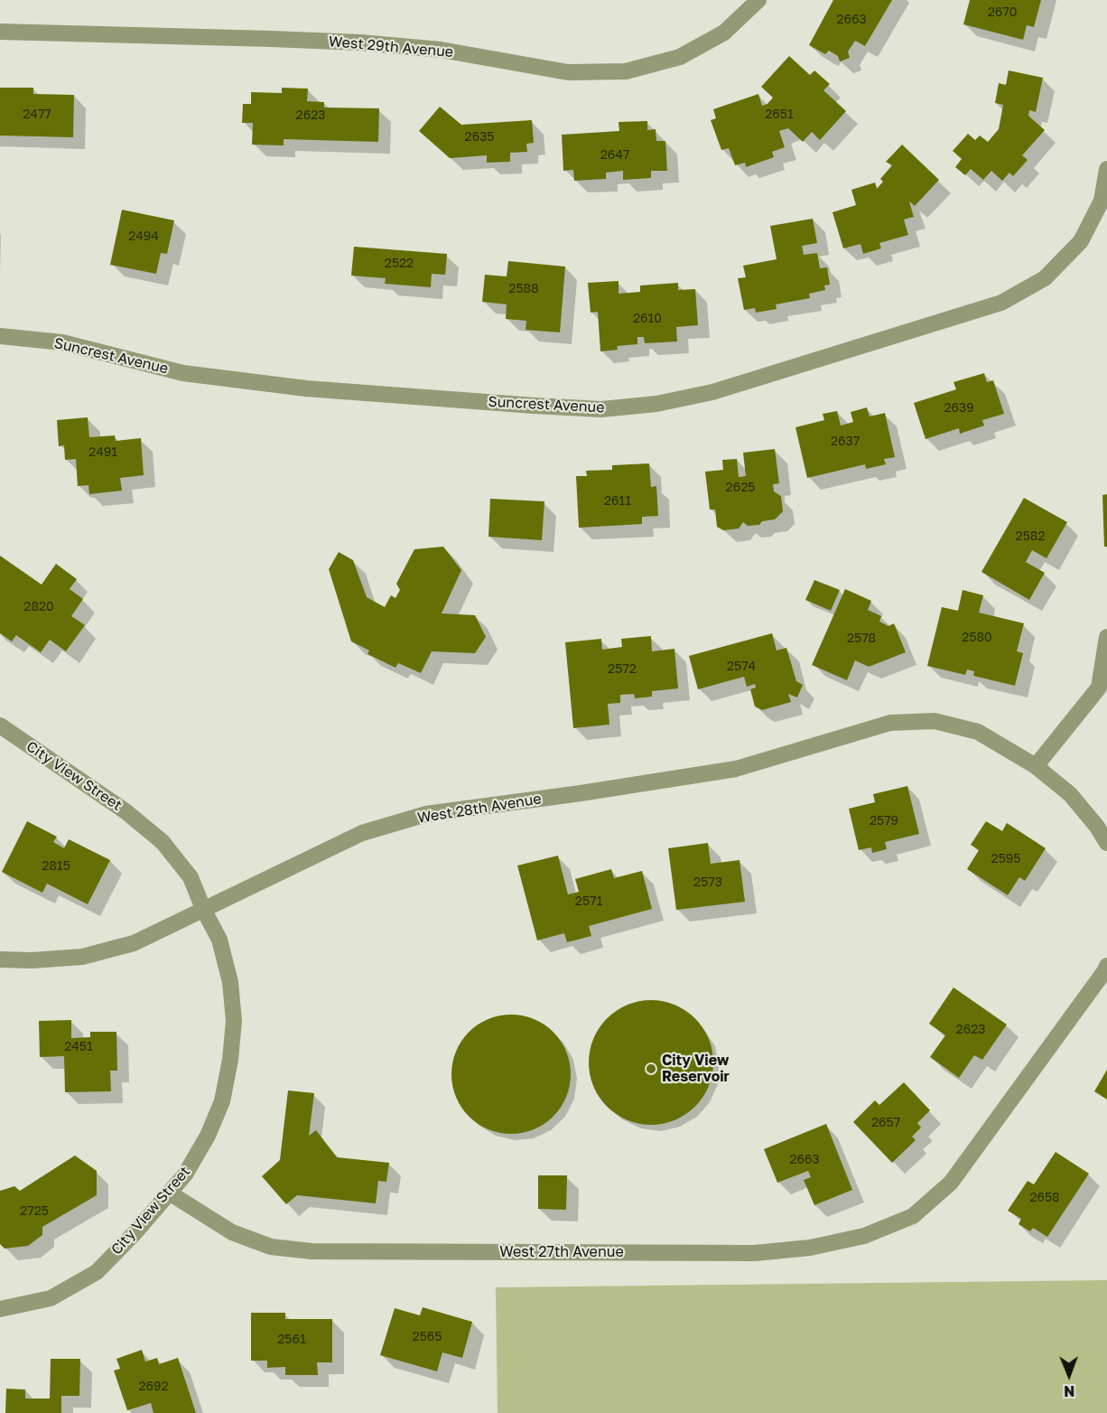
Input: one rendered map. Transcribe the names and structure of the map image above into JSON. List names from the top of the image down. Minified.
{"streets":{"street":["West 29th Avenue","Suncrest Avenue","City View Street","West 28th Avenue","West 27th Avenue"]},"crossings":[["City View Street","West 28th Avenue"],["City View Street","West 27th Avenue"]],"places":["City View Reservoir"],"house_numbers":["2670","2663","2477","2651","2623","2635","2647","2494","2522","2588","2610","2639","2637","2491","2625","2611","2582","2820","2580","2578","2574","2572","2579","2595","2815","2573","2571","2623","2451","2657","2663","2658","2725","2565","2561","2692"],"north":"bottom"}
